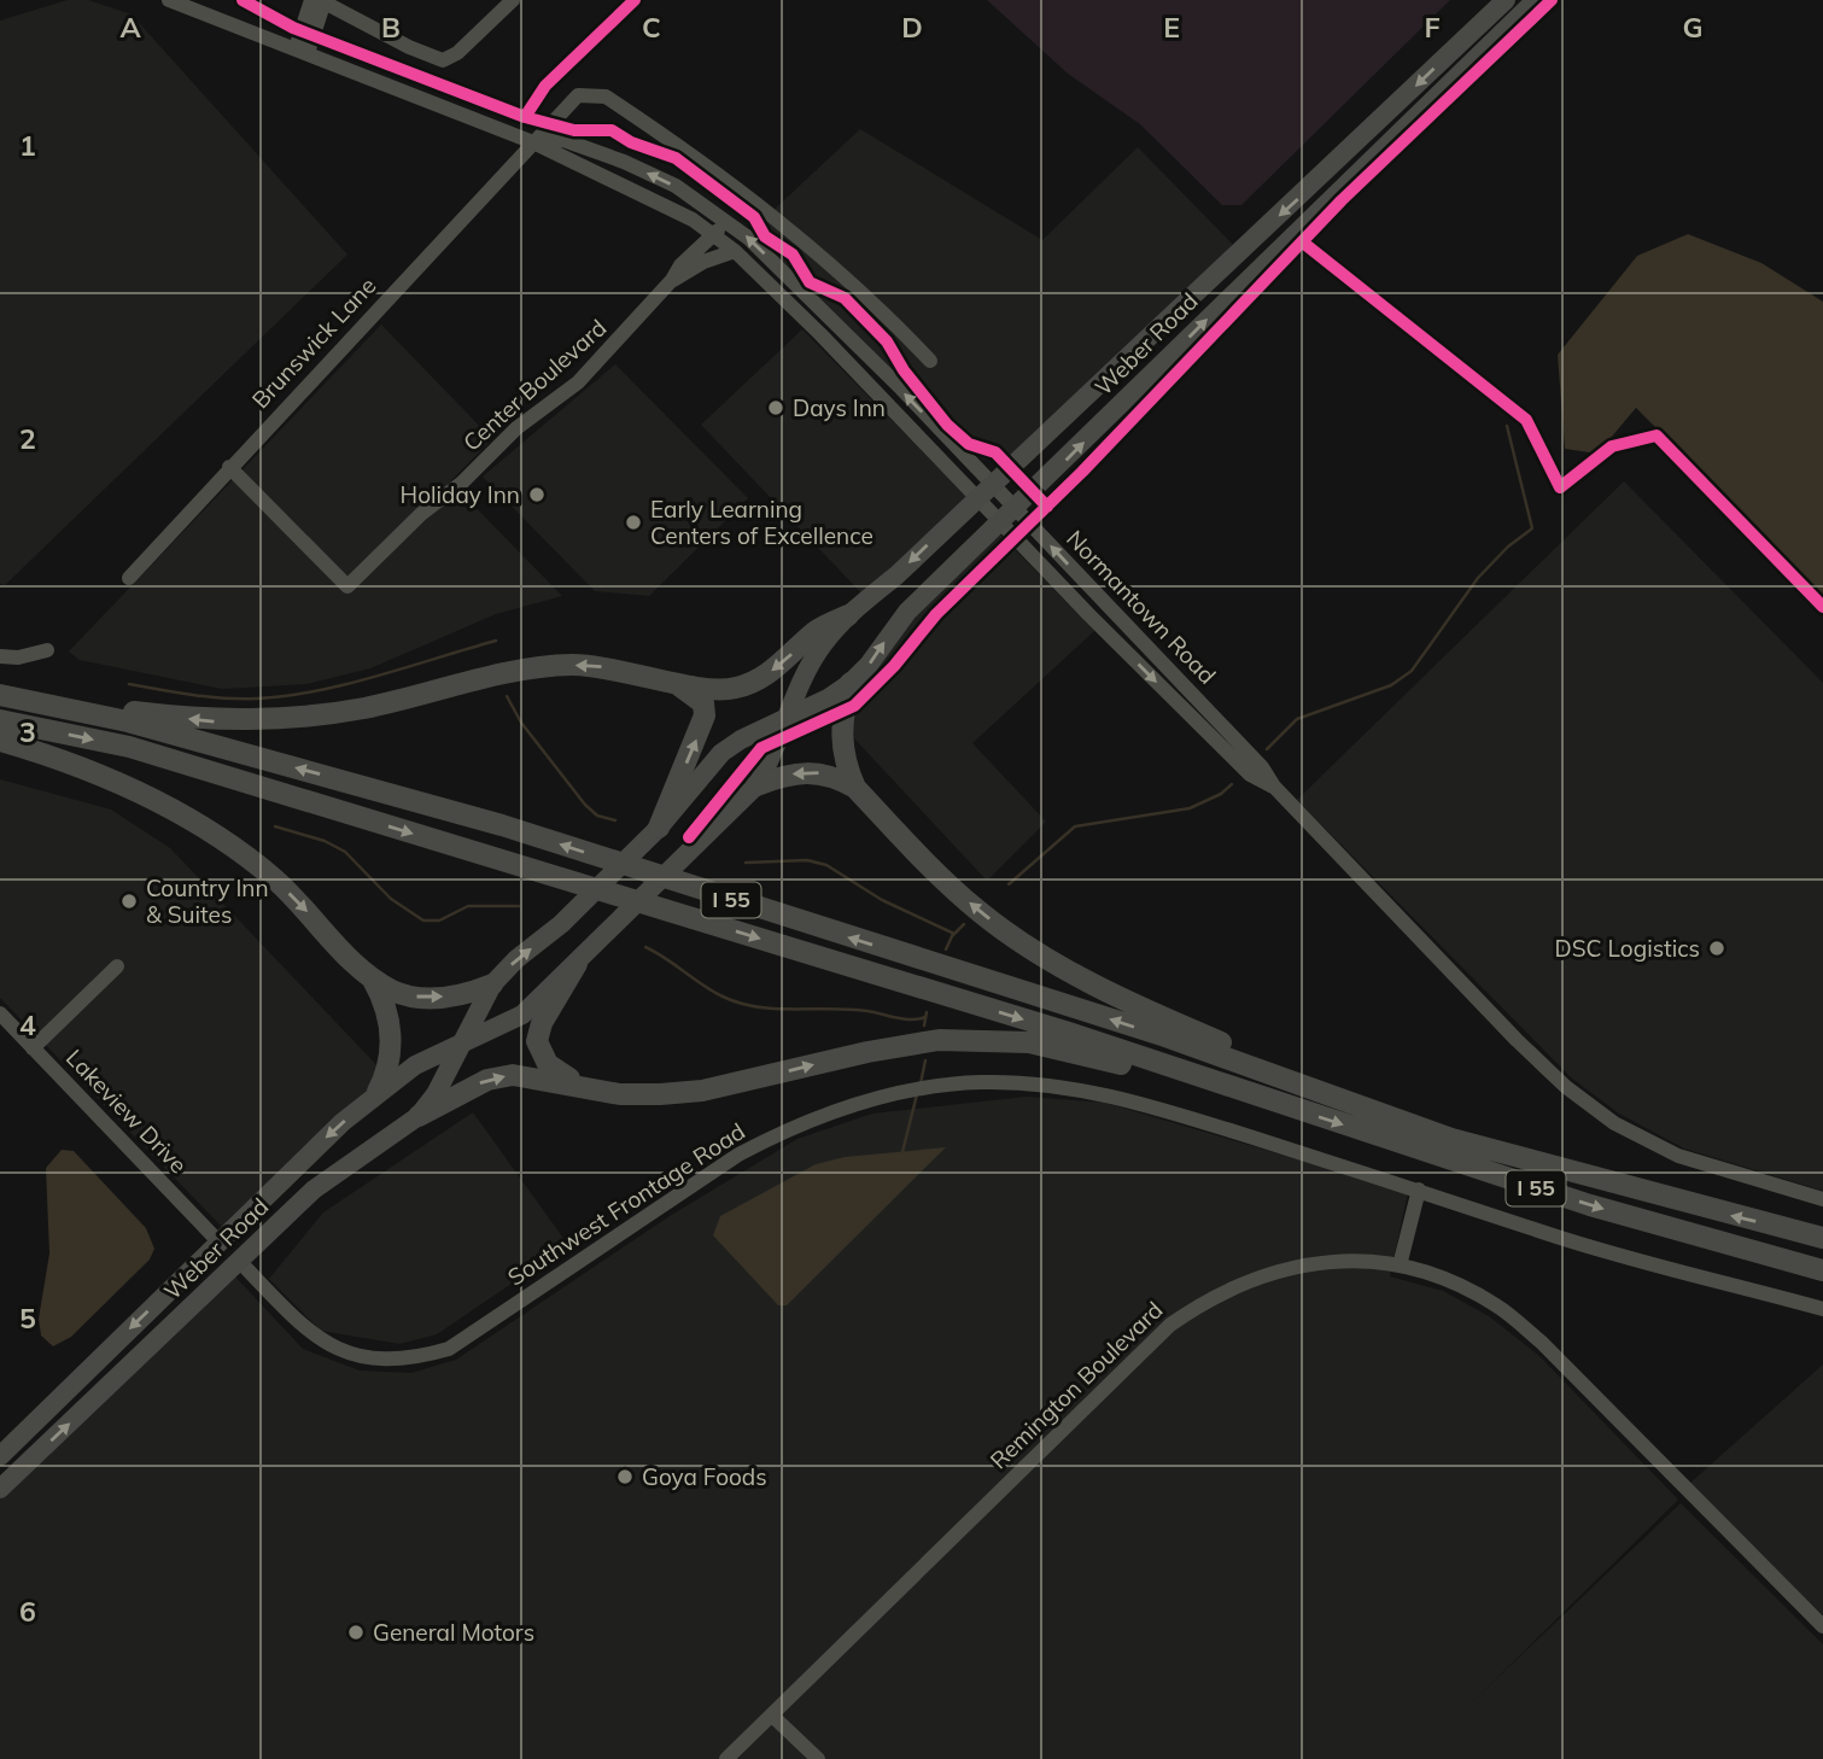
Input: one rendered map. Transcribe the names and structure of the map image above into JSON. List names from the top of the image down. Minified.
{"streets":{"highway":["I 55"],"main road":["Weber Road"],"street":["Brunswick Lane","Center Boulevard","Normantown Road","Lakeview Drive","Southwest Frontage Road","Remington Boulevard"]},"crossings":[["Brunswick Lane","Center Boulevard"],["Brunswick Lane","Normantown Road"],["Weber Road","Normantown Road"],["Weber Road","Lakeview Drive"],["Weber Road","Southwest Frontage Road"],["Center Boulevard","Normantown Road"]],"places":["Days Inn","Holiday Inn","Early Learning Centers of Excellence","Country Inn & Suites","DSC Logistics","Goya Foods","General Motors"],"grid":{"columns":["A","B","C","D","E","F","G"],"rows":["1","2","3","4","5","6"]}}
